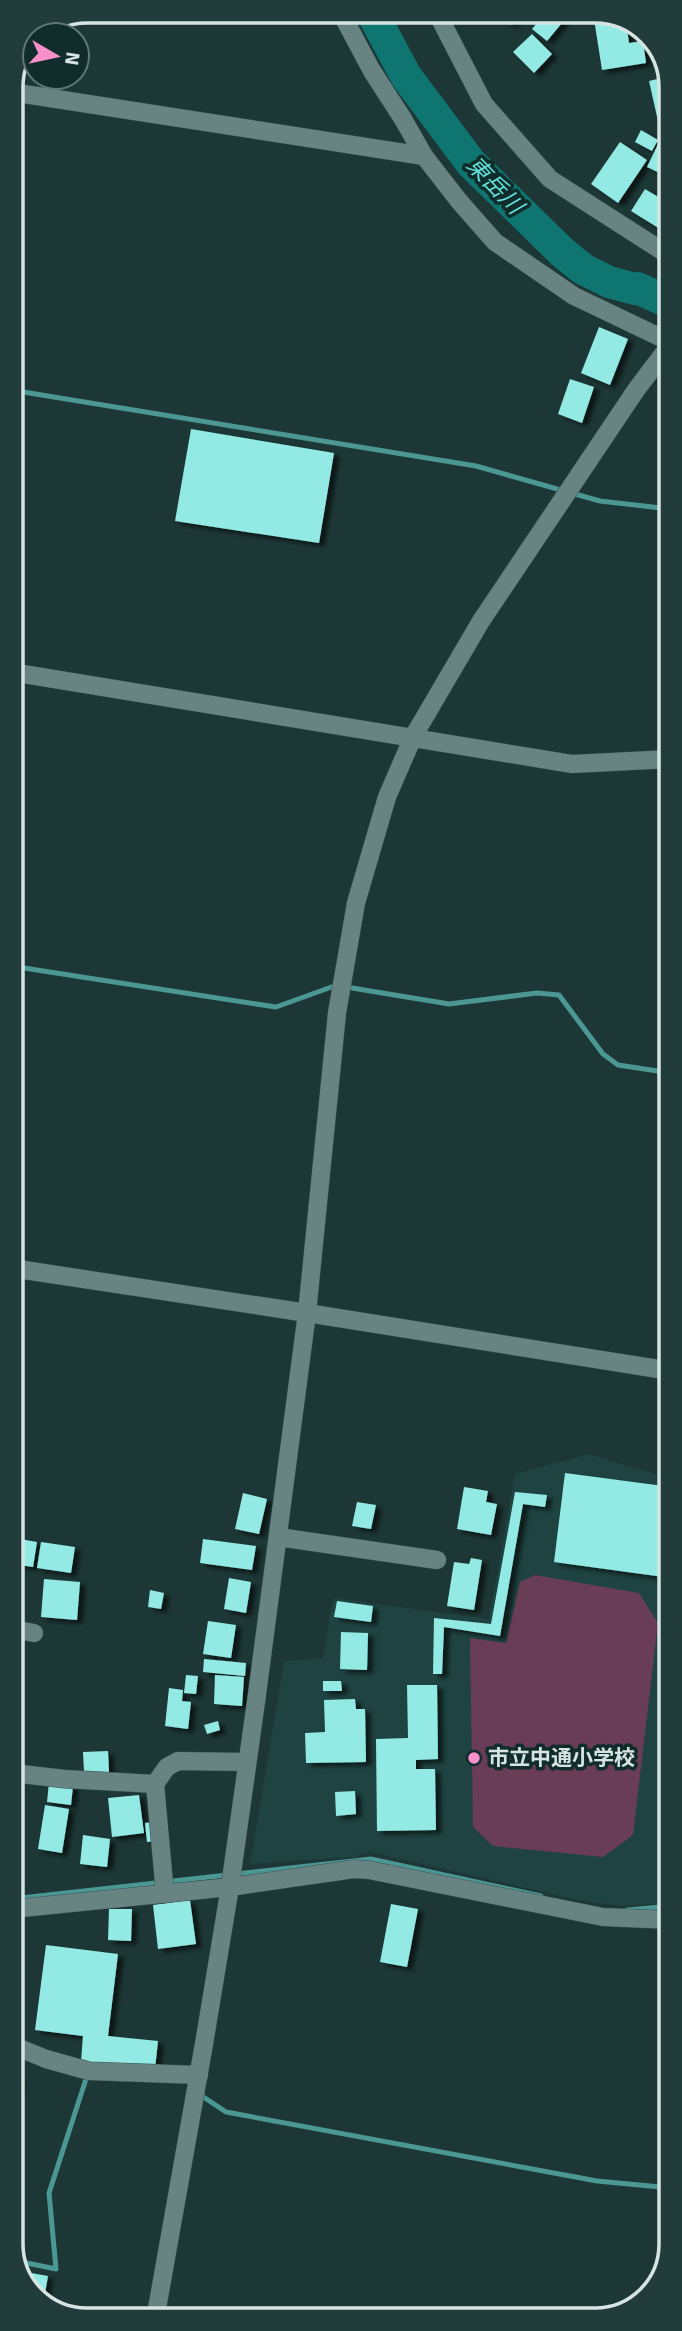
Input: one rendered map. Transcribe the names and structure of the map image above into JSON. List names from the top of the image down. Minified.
{"water":["東岳川"],"places":["市立中通小学校"],"north":"right"}
